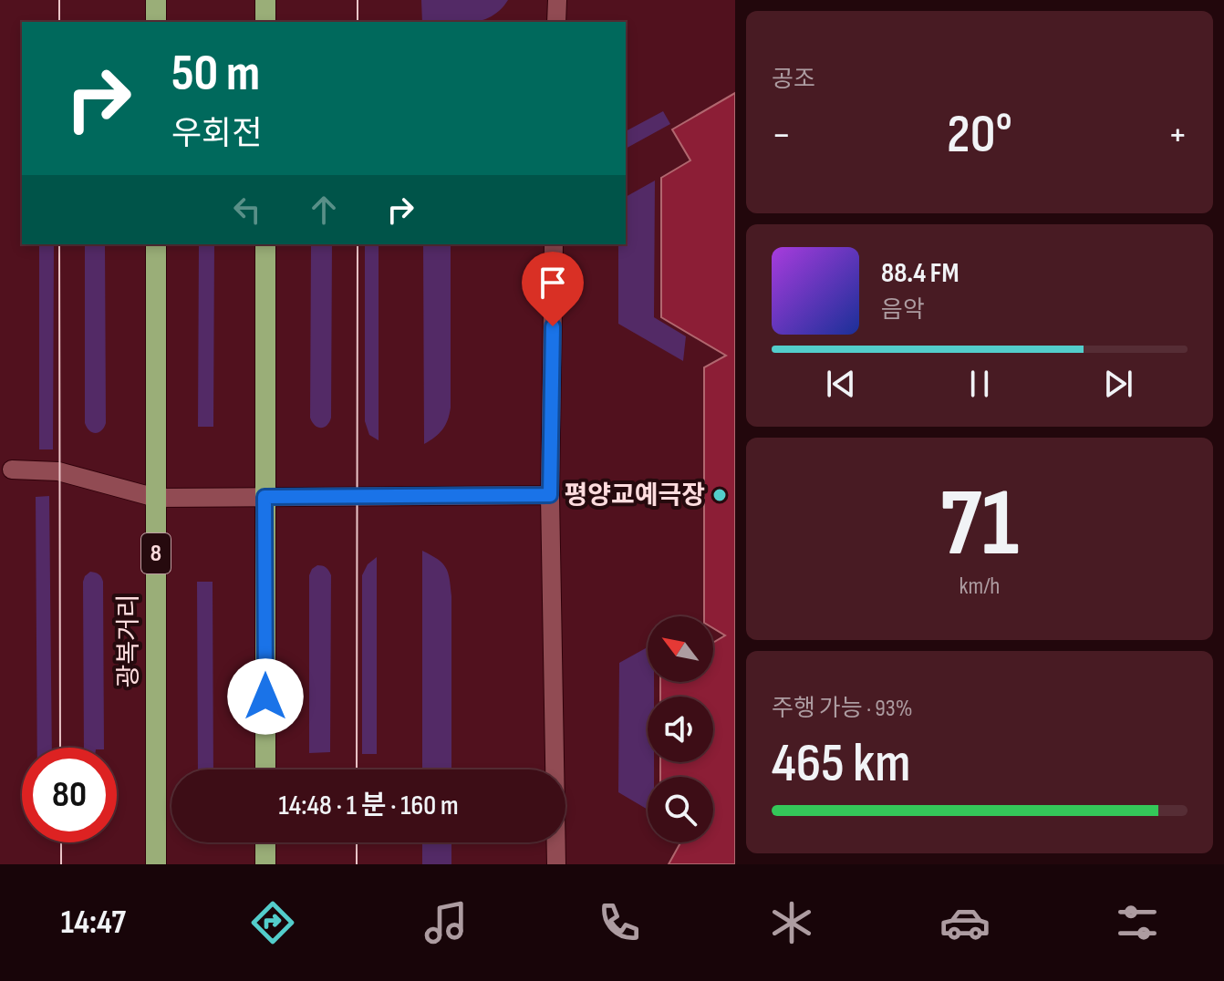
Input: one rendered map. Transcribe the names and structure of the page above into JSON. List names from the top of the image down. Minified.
{"streets":{"highway":["8","광복거리"]},"places":["평양교예극장"],"north":"top left","page":{"tile":["공조",["71","km/h"],["주행 가능 · 93%","465 km"]],"turn":["50 m","우회전"],"heat":["−","20°","+"],"song":["88.4 FM","음악"],"limit":"80","trip":"14:48 · 1 분 · 160 m","tabs":"14:47"}}
